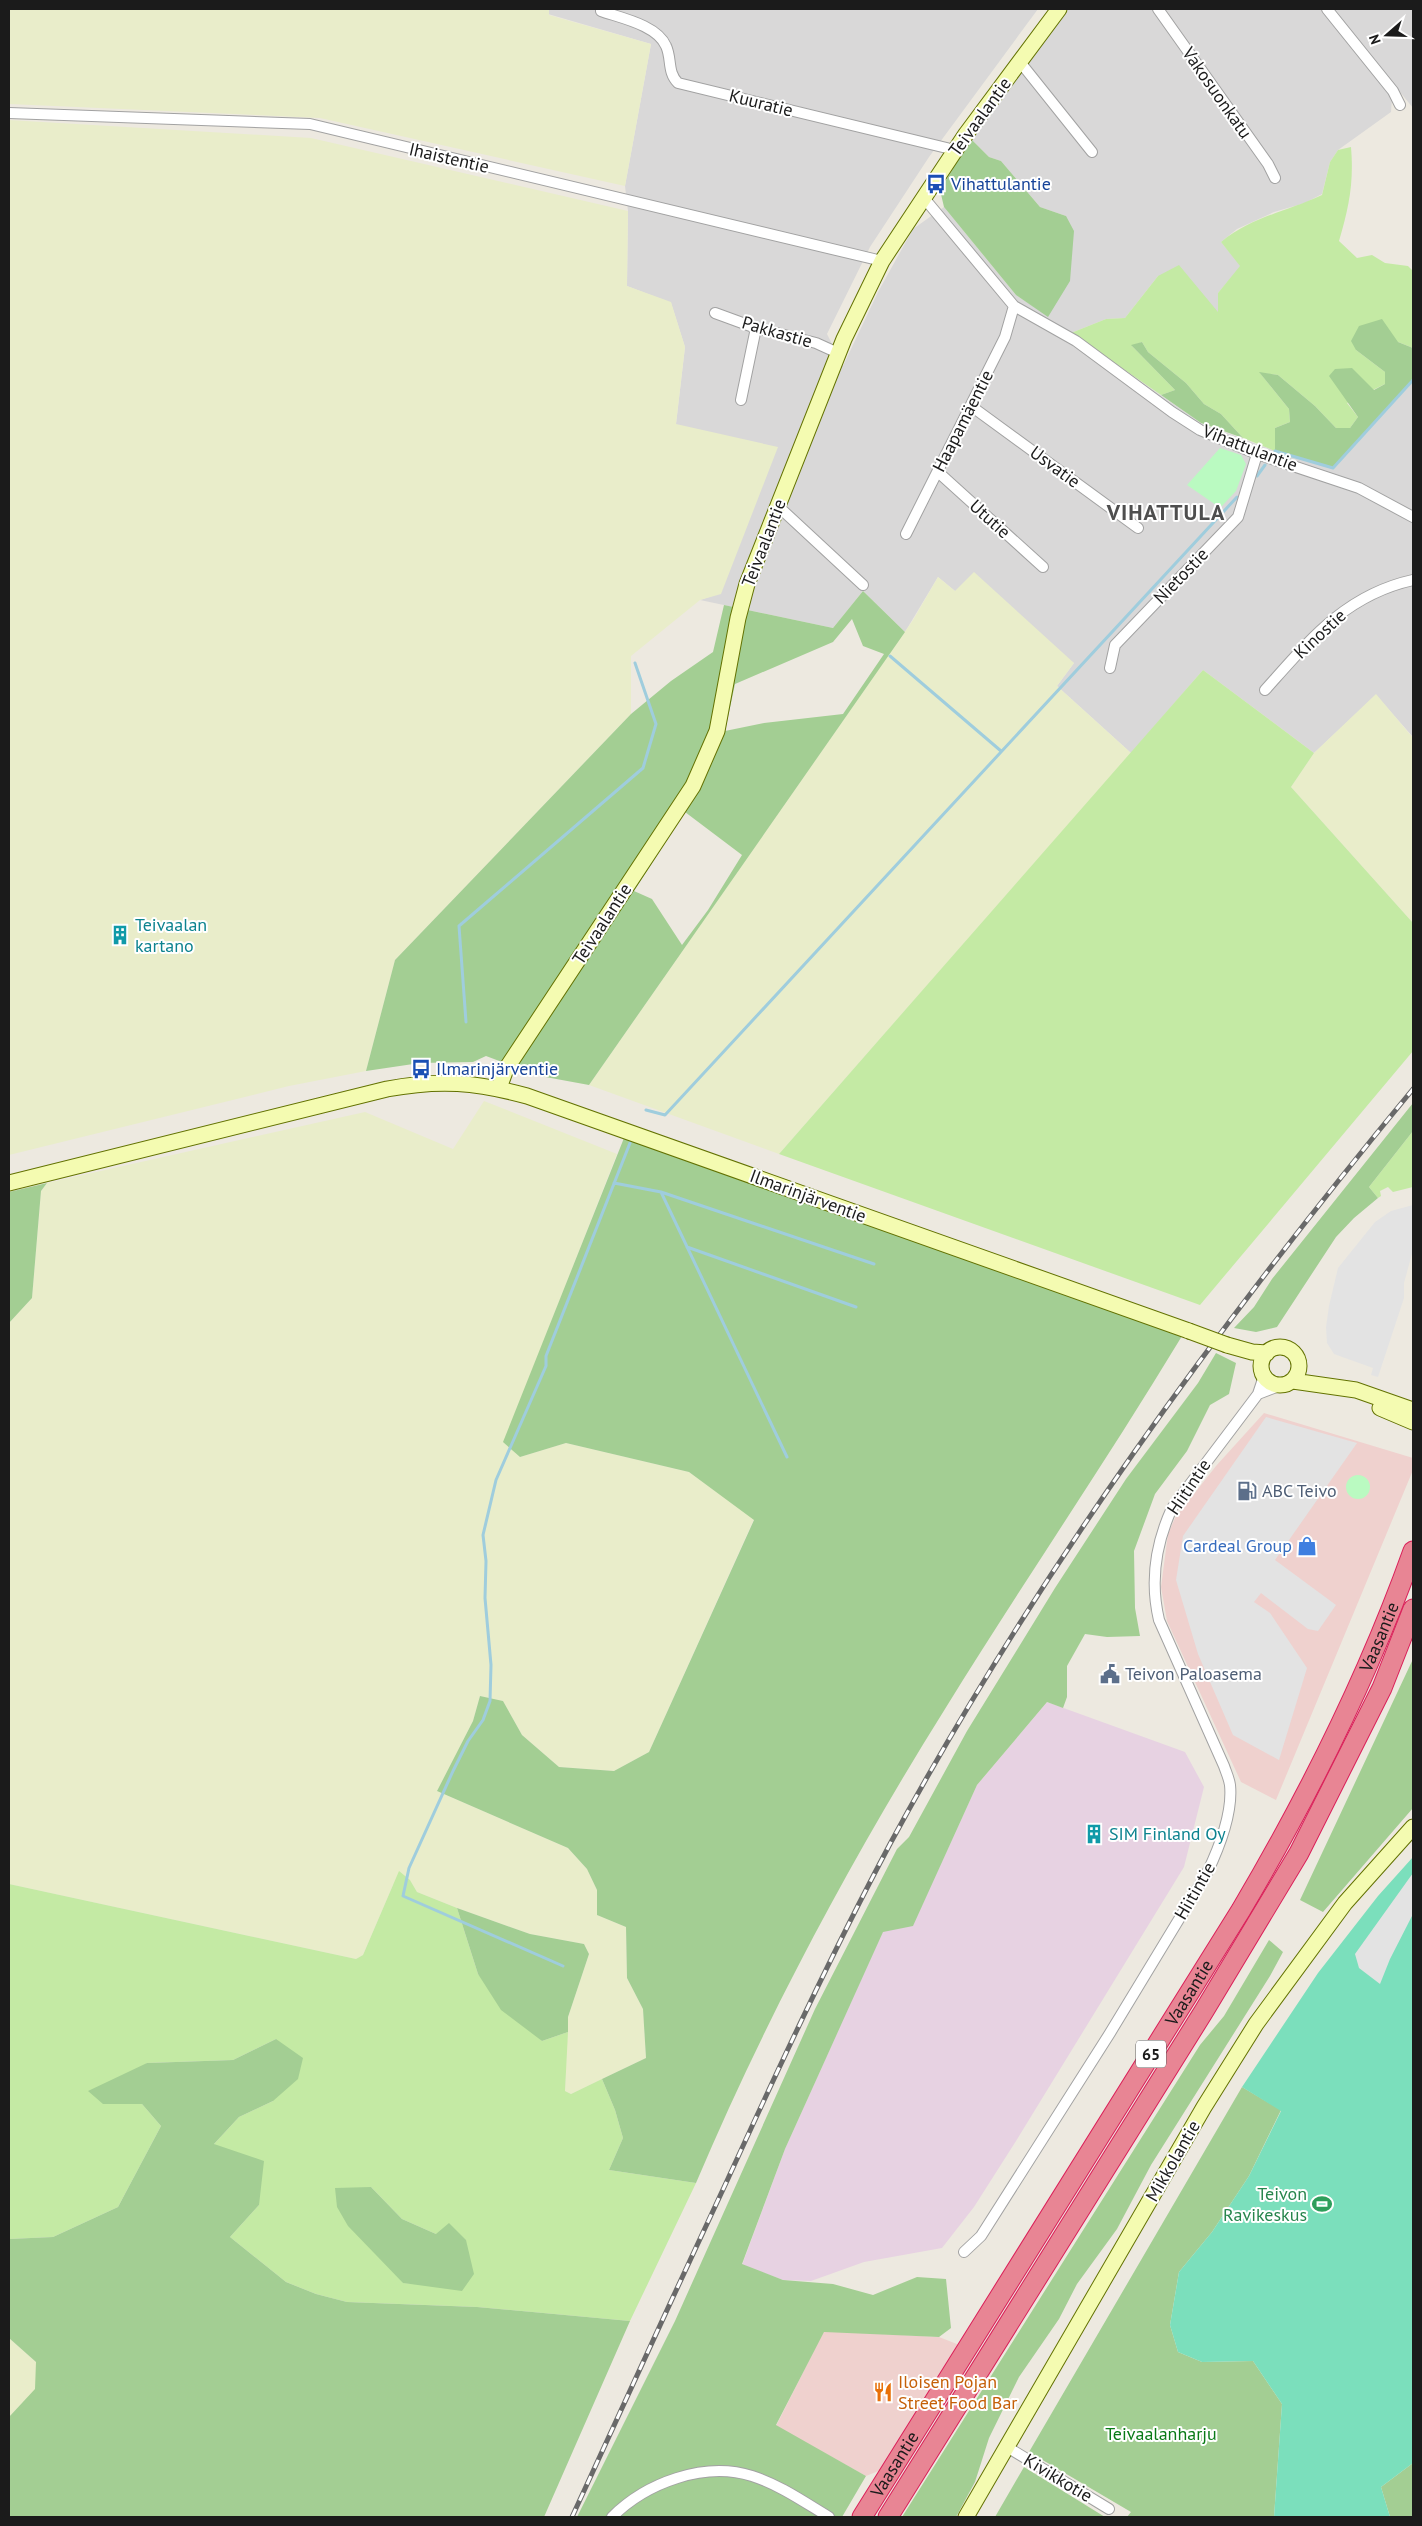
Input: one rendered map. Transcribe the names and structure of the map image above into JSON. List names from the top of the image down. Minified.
{"streets":{"highway":["Vaasantie","65"],"main road":["Teivaalantie","Ilmarinjärventie","Mikkolantie"],"street":["Vakosuonkatu","Kuuratie","Ihaistentie","Pakkastie","Haapamäentie","Vihattulantie","Usvatie","Ututie","Nietostie","Kinostie","Hiitintie","Kivikkotie"]},"crossings":[["Kuuratie","Teivaalantie"],["Teivaalantie","Ihaistentie"],["Teivaalantie","Pakkastie"],["Teivaalantie","Vihattulantie"],["Teivaalantie","Ilmarinjärventie"],["Haapamäentie","Vihattulantie"],["Haapamäentie","Usvatie"],["Haapamäentie","Ututie"],["Vihattulantie","Nietostie"],["Ilmarinjärventie","Hiitintie"],["Mikkolantie","Kivikkotie"]],"districts":["VIHATTULA"],"parks":["Teivaalanharju"],"places":{"bus stop":["Vihattulantie","Ilmarinjärventie"],"building":["Teivaalan kartano","SIM Finland Oy"],"fuel station":["ABC Teivo"],"shop":["Cardeal Group"],"public building":["Teivon Paloasema"],"sports":["Teivon Ravikeskus"],"restaurant":["Iloisen Pojan Street Food Bar"]},"north":"left"}
